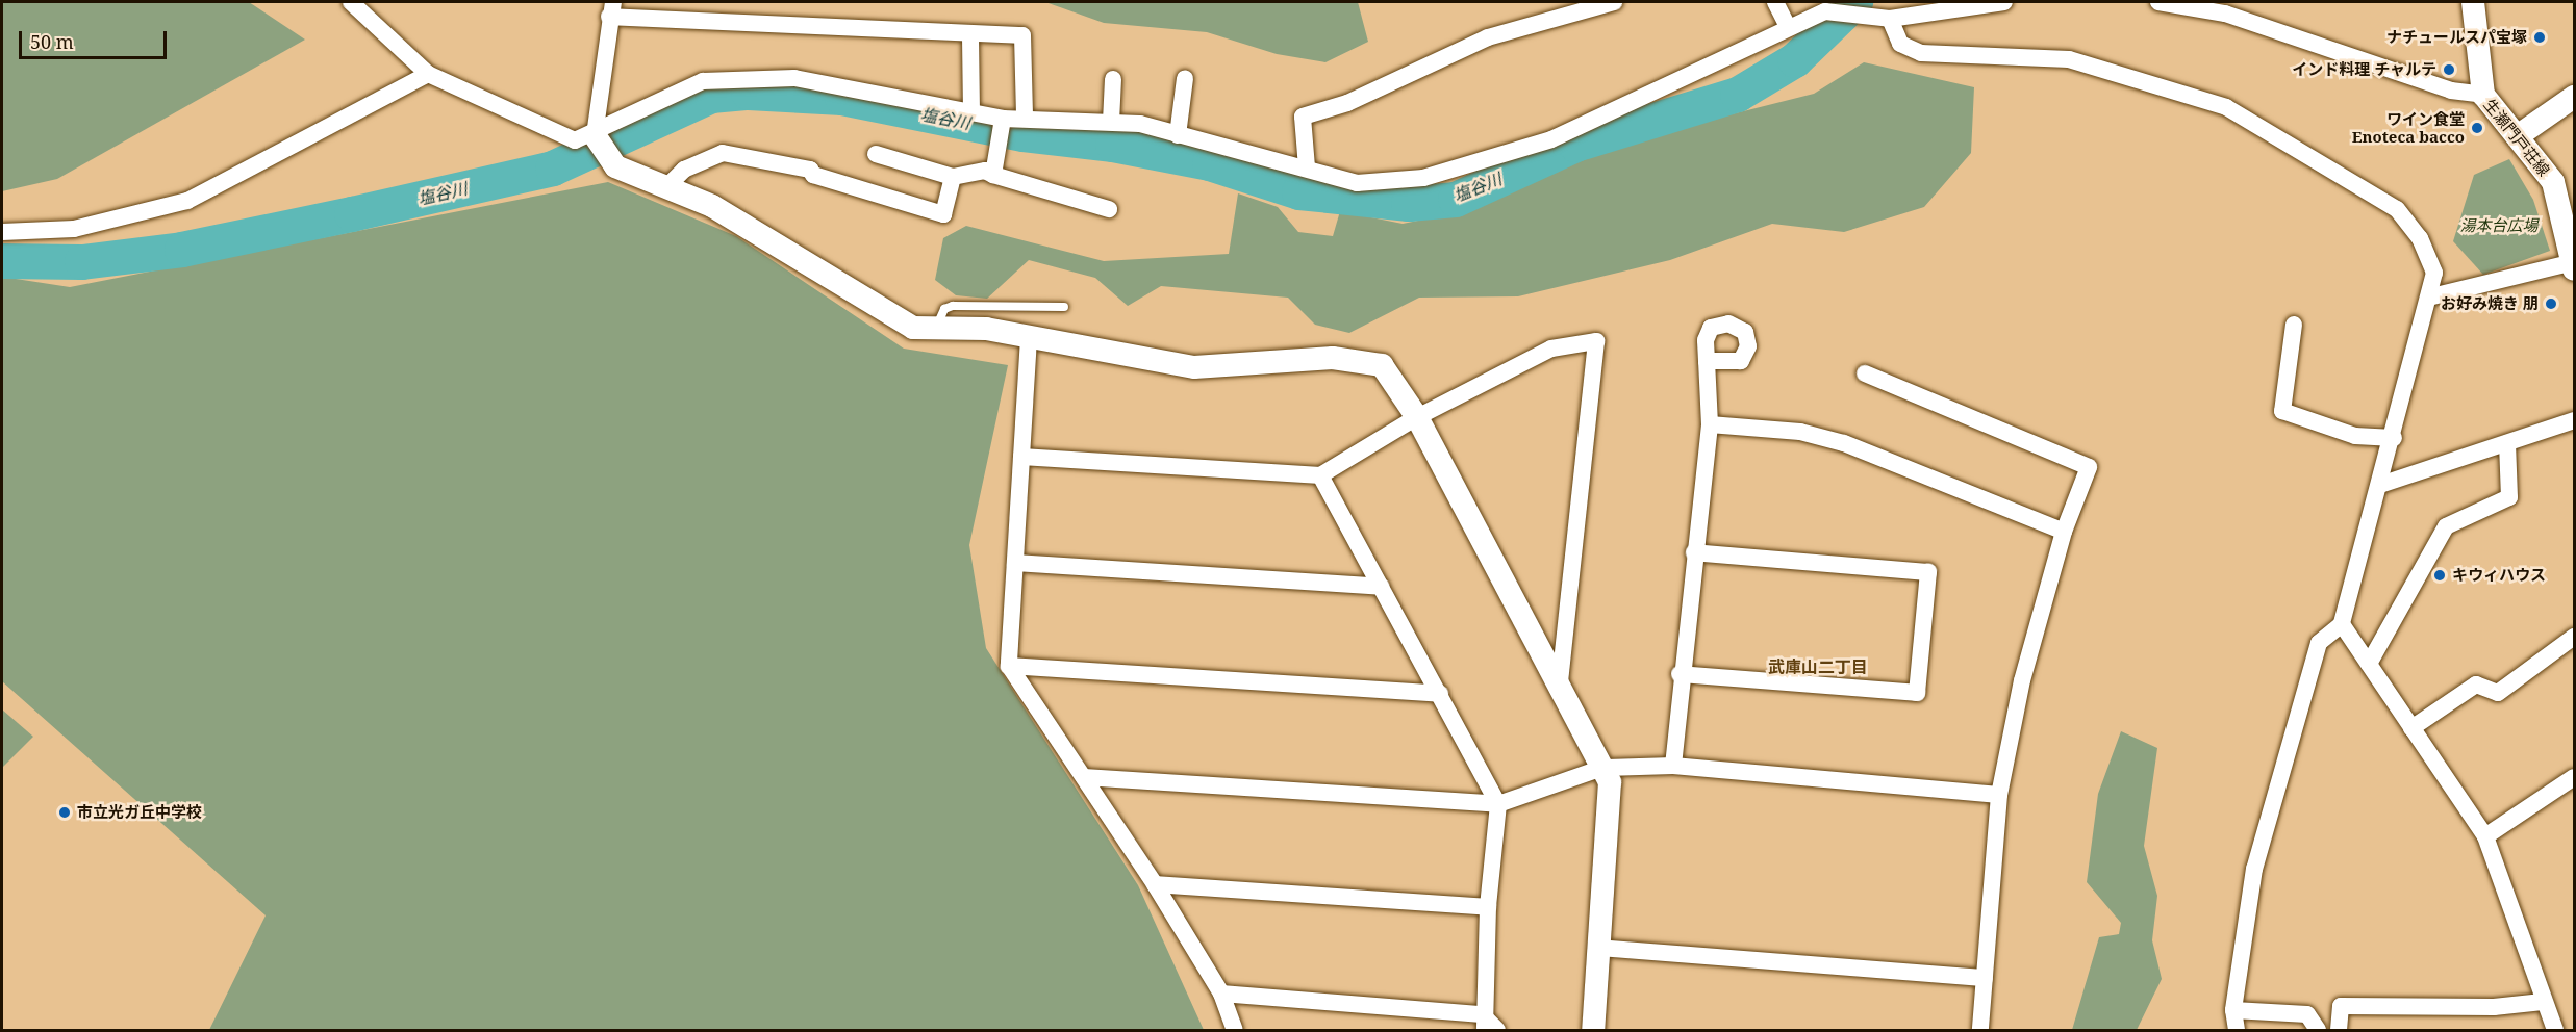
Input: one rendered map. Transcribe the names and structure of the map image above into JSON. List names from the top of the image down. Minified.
{"streets":{"street":["生瀬門戸荘線"]},"districts":["武庫山二丁目"],"water":["塩谷川"],"parks":["湯本台広場"],"places":["ナチュールスパ宝塚","インド料理 チャルテ","ワイン食堂 Enoteca bacco","お好み焼き 朋","キウィハウス","市立光ガ丘中学校"],"scale_bar":"50 m"}
